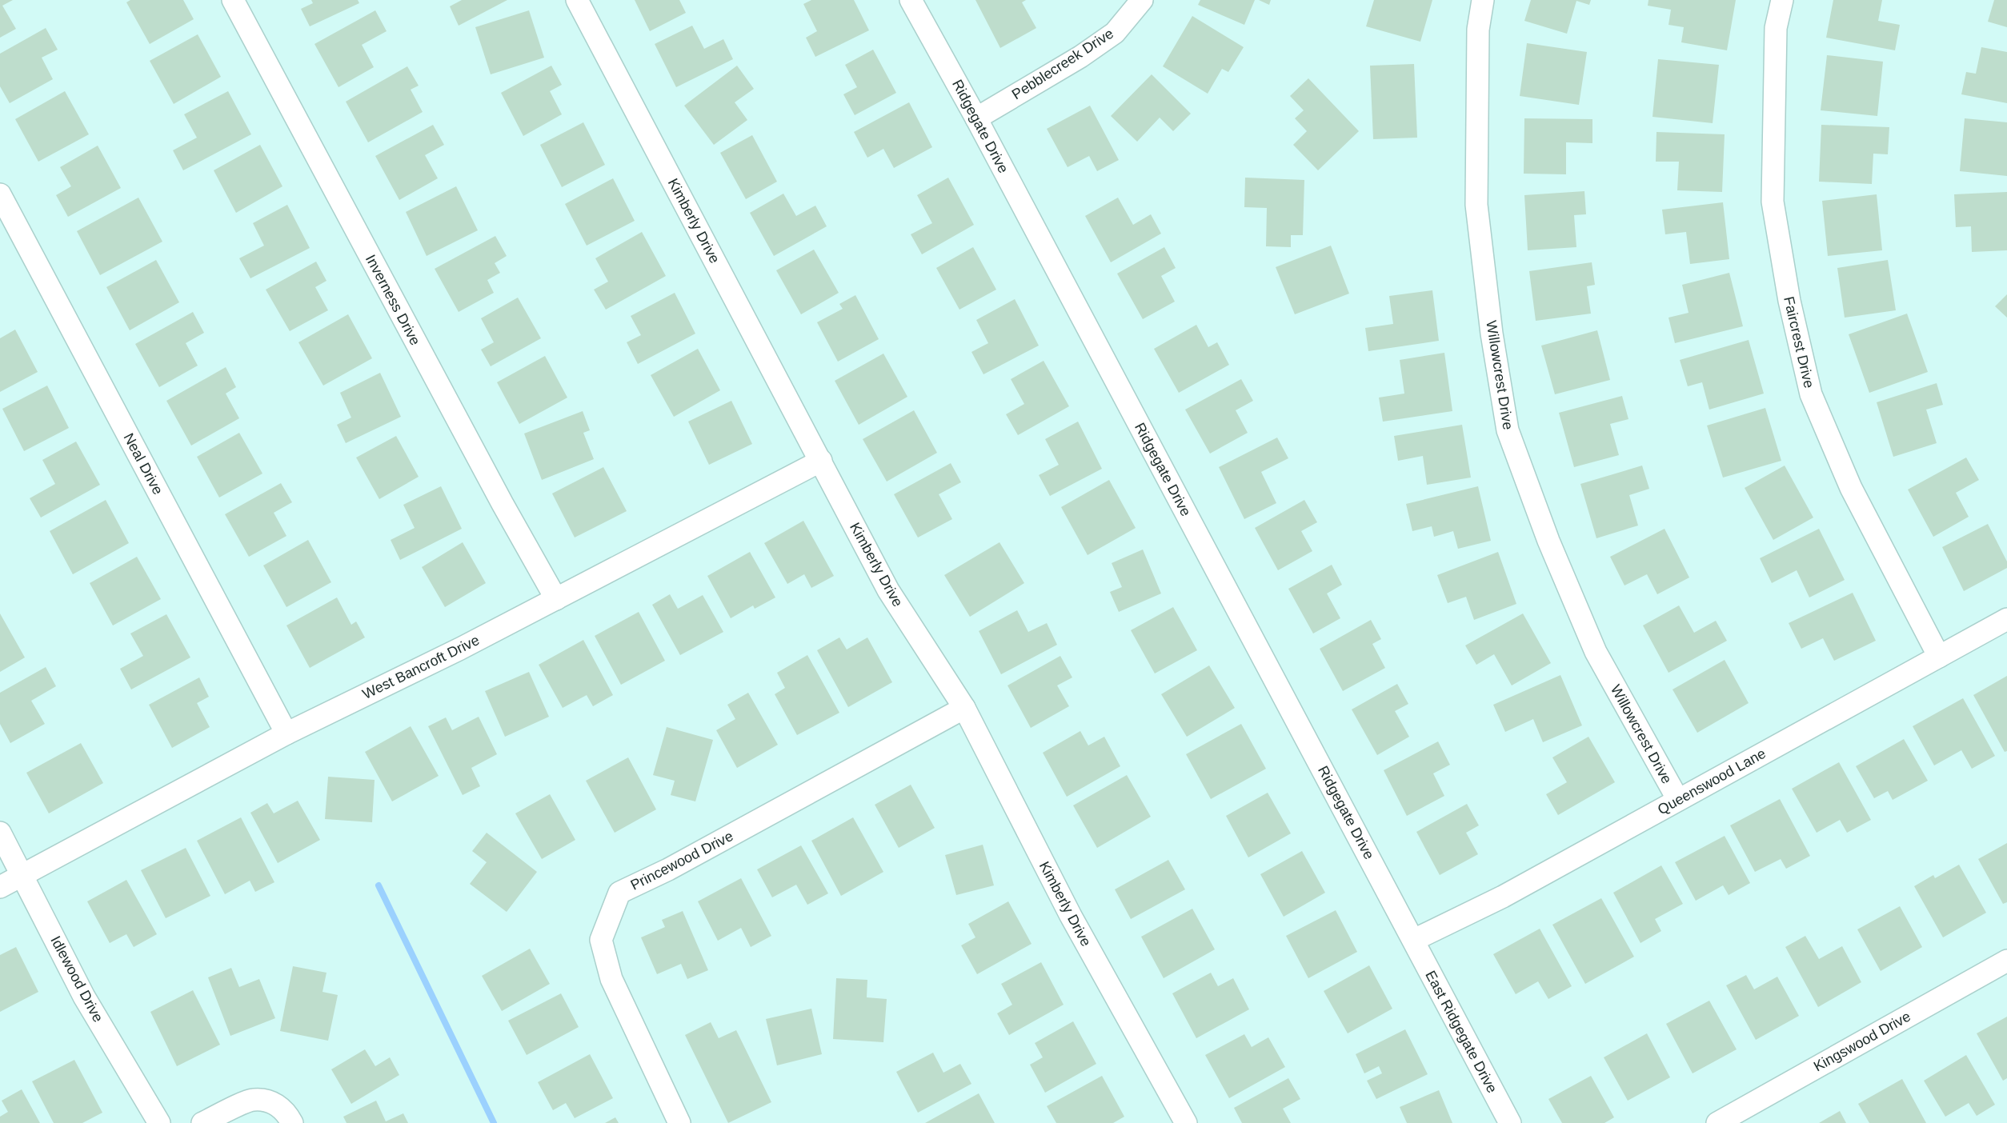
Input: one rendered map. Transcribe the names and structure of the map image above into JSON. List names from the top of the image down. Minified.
{"streets":{"street":["Pebblecreek Drive","Ridgegate Drive","Kimberly Drive","Inverness Drive","Faircrest Drive","Willowcrest Drive","Neal Drive","West Bancroft Drive","Queenswood Lane","Princewood Drive","Idlewood Drive","East Ridgegate Drive","Kingswood Drive"]},"crossings":[["Pebblecreek Drive","Ridgegate Drive"],["Ridgegate Drive","Queenswood Lane"],["Ridgegate Drive","East Ridgegate Drive"],["Kimberly Drive","West Bancroft Drive"],["Kimberly Drive","Princewood Drive"],["Inverness Drive","West Bancroft Drive"],["Faircrest Drive","Queenswood Lane"],["Willowcrest Drive","Queenswood Lane"],["Neal Drive","West Bancroft Drive"],["West Bancroft Drive","Idlewood Drive"],["Queenswood Lane","East Ridgegate Drive"]]}
